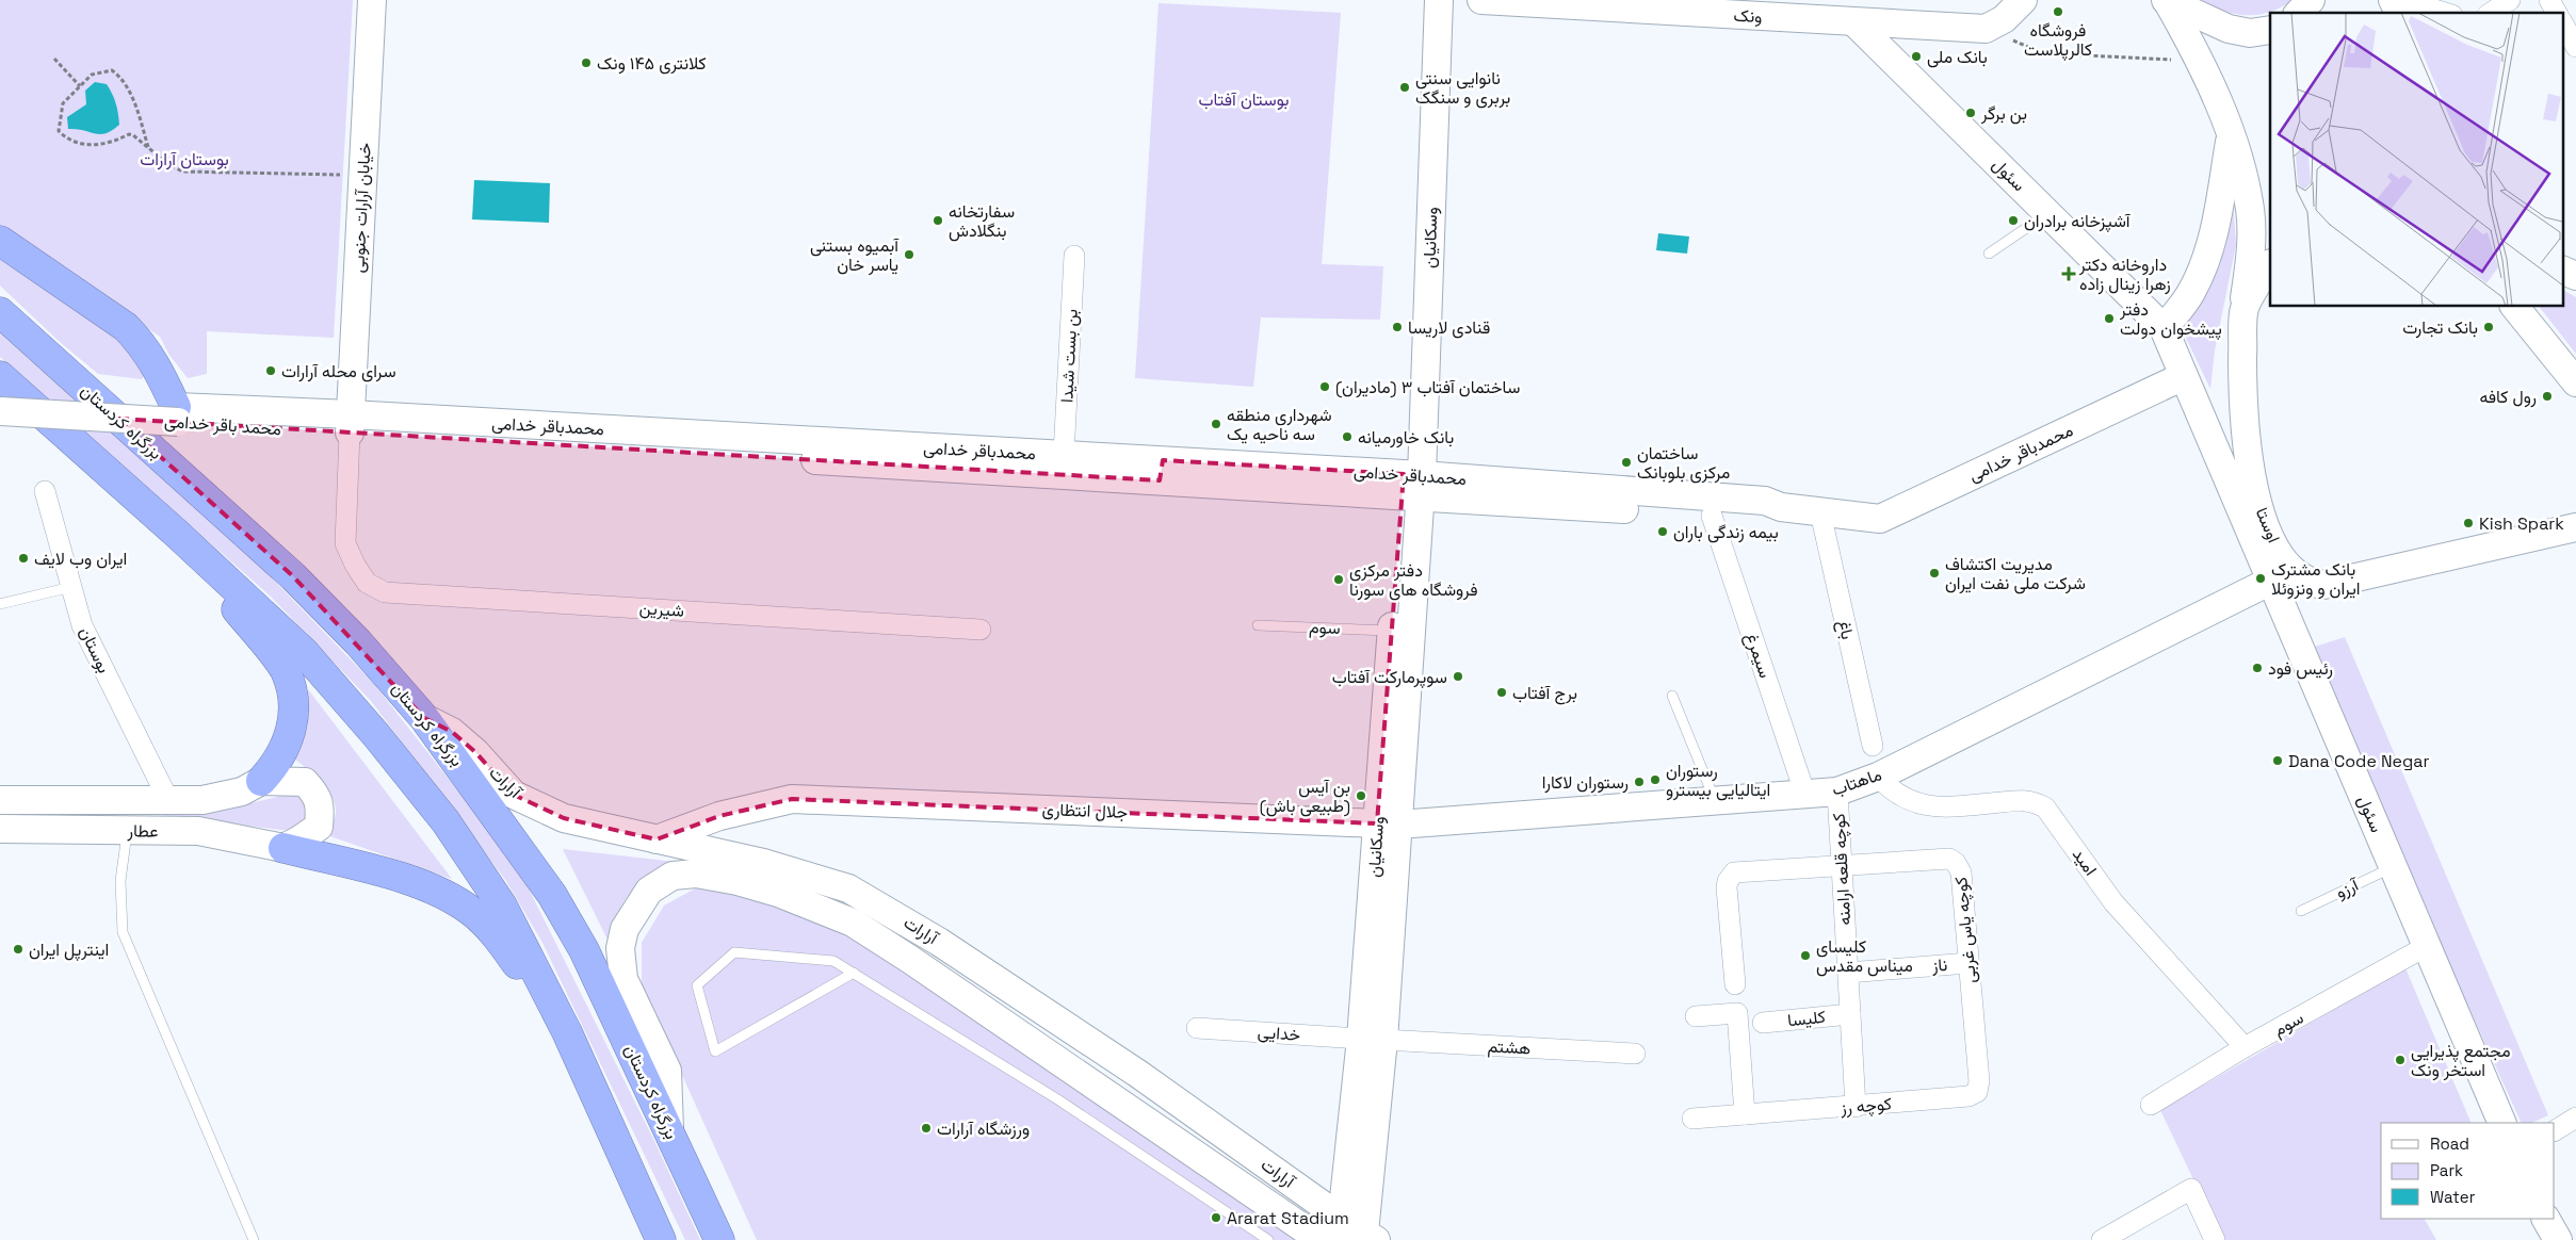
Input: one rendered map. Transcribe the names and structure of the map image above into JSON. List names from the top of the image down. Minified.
{"streets":{"highway":["بزرگراه کردستان"],"main road":["ونک","سئول","خیابان آرارات جنوبی","وسکانیان","محمد باقر خدامی","محمدباقر خدامی","اوستا","آرارات","ماهتاب","جلال انتظاری","عطار"],"street":["بن بست شیدا","شیرین","سوم","باغ","بوستان","سیمرغ","امید","کوچه قلعه ارامنه","کوچه یاس غربی","ناز","کلیسا","خدایی","هشتم","کوچه رز"],"lane":["آرزو"]},"crossings":[["ونک","سئول"],["سئول","محمدباقر خدامی"],["سئول","اوستا"],["سئول","سوم"],["سئول","ماهتاب"],["سئول","آرزو"],["خیابان آرارات جنوبی","محمدباقر خدامی"],["خیابان آرارات جنوبی","شیرین"],["وسکانیان","محمدباقر خدامی"],["وسکانیان","سوم"],["وسکانیان","ماهتاب"],["وسکانیان","جلال انتظاری"],["بن بست شیدا","محمدباقر خدامی"],["بزرگراه کردستان","آرارات"],["محمد باقر خدامی","محمدباقر خدامی"],["محمدباقر خدامی","شیرین"],["محمدباقر خدامی","باغ"],["محمدباقر خدامی","سیمرغ"],["سوم","امید"],["بوستان","عطار"],["سیمرغ","ماهتاب"],["آرارات","جلال انتظاری"],["ماهتاب","جلال انتظاری"],["ماهتاب","امید"],["ماهتاب","کوچه قلعه ارامنه"],["کوچه قلعه ارامنه","کوچه یاس غربی"],["کوچه قلعه ارامنه","ناز"],["کوچه قلعه ارامنه","کلیسا"],["کوچه قلعه ارامنه","کوچه رز"],["کوچه یاس غربی","ناز"],["کوچه یاس غربی","کوچه رز"],["خدایی","هشتم"]],"parks":["بوستان آفتاب","بوستان آرارات"],"places":{"other":["فروشگاه کالرپلاست","بانک ملی","کلانتری ۱۴۵ ونک","نانوایی سنتی بربری و سنگک","بن برگر","سفارتخانه بنگلادش","آشپزخانه برادران","آبمیوه بستنی یاسر خان","دفتر پیشخوان دولت","قنادی لاریسا","بانک تجارت","سرای محله آرارات","ساختمان آفتاب ۳ (مادیران)","رول کافه","شهرداری منطقه سه ناحیه یک","بانک خاورمیانه","ساختمان مرکزی بلوبانک","Kish Spark","بیمه زندگی باران","ایران وب لایف","مدیریت اکتشاف شرکت ملی نفت ایران","بانک مشترک ایران و ونزوئلا","دفتر مرکزی فروشگاه های سورنا","رئیس فود","سوپرمارکت آفتاب","برج آفتاب","Dana Code Negar","رستوران ایتالیایی بیسترو","رستوران لاکارا","بن آیس (طبیعی باش)","اینترپل ایران","کلیسای میناس مقدس","مجتمع پذیرایی استخر ونک","ورزشگاه آرارات","Ararat Stadium"],"health":["داروخانه دکتر زهرا زینال زاده"]},"legend":["Road","Park","Water"]}
